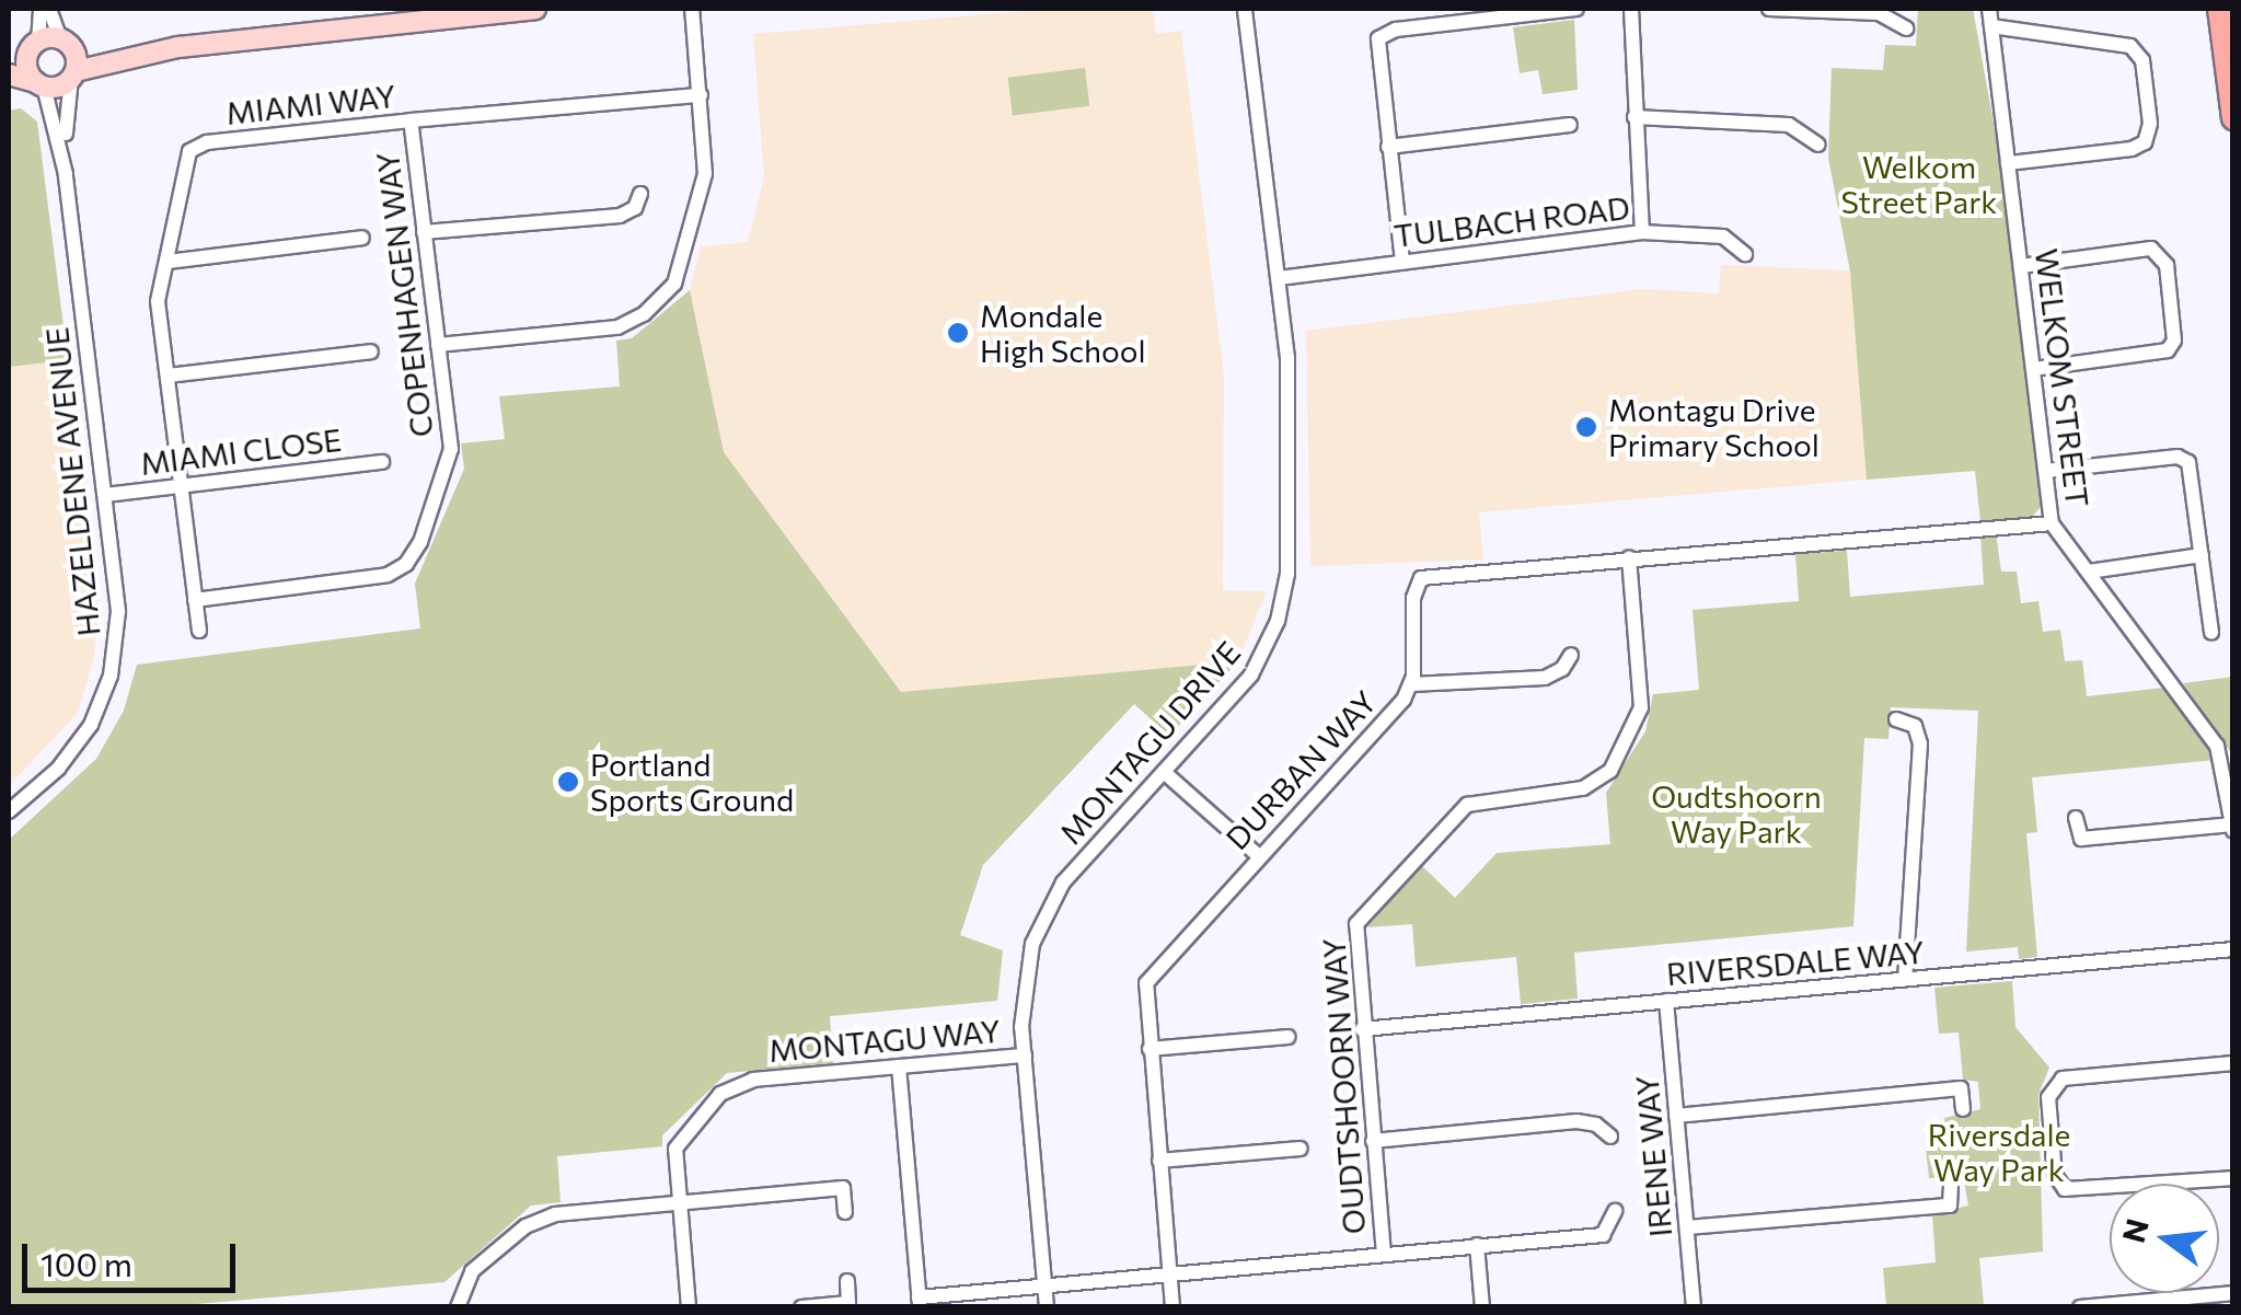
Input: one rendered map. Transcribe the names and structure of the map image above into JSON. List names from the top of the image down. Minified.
{"streets":{"street":["MIAMI WAY","TULBACH ROAD","COPENHAGEN WAY","WELKOM STREET","MIAMI CLOSE","HAZELDENE AVENUE","MONTAGU DRIVE","DURBAN WAY","RIVERSDALE WAY","MONTAGU WAY","OUDTSHOORN WAY","IRENE WAY"]},"crossings":[["MIAMI WAY","COPENHAGEN WAY"],["MIAMI WAY","MIAMI CLOSE"],["TULBACH ROAD","MONTAGU DRIVE"],["WELKOM STREET","DURBAN WAY"],["MIAMI CLOSE","HAZELDENE AVENUE"],["MONTAGU DRIVE","MONTAGU WAY"],["DURBAN WAY","OUDTSHOORN WAY"],["RIVERSDALE WAY","OUDTSHOORN WAY"],["RIVERSDALE WAY","IRENE WAY"]],"parks":["Welkom Street Park","Oudtshoorn Way Park","Riversdale Way Park"],"places":["Mondale High School","Montagu Drive Primary School","Portland Sports Ground"],"scale_bar":"100 m","north":"left"}
